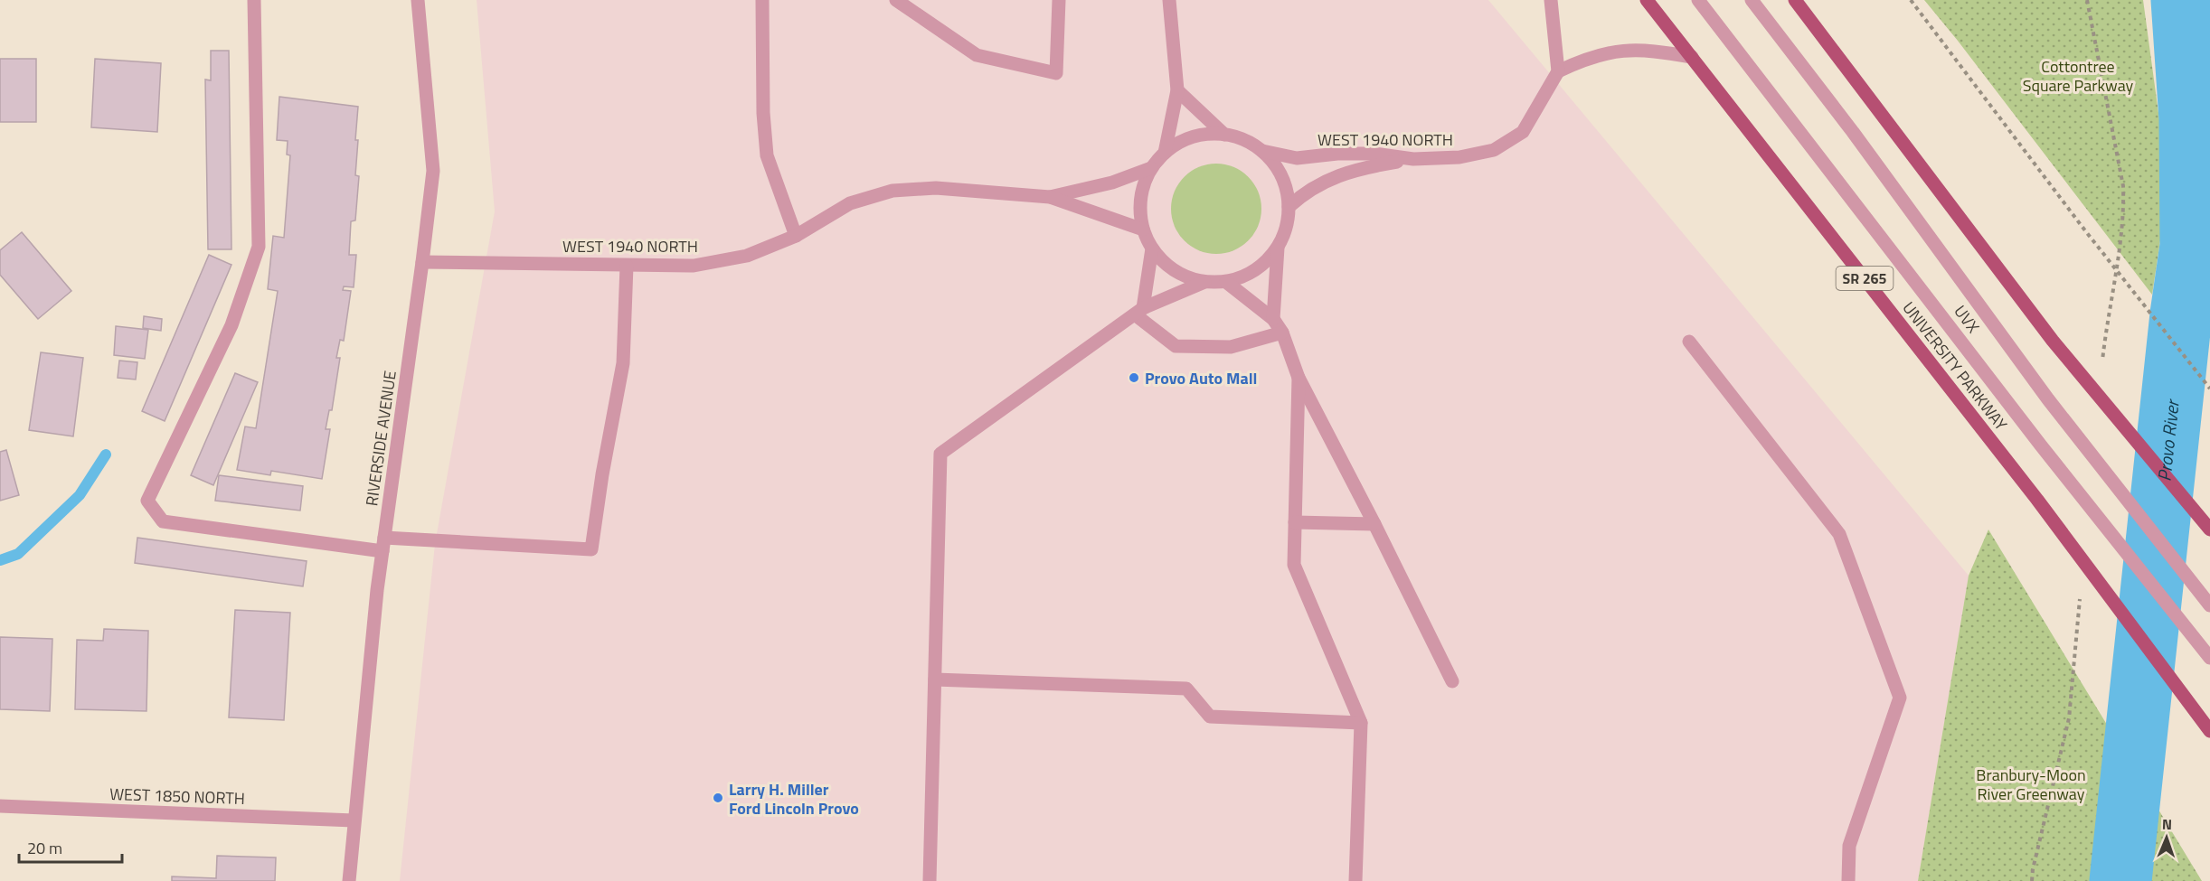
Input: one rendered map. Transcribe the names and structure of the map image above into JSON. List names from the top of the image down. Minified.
{"streets":{"main road":["SR 265","UNIVERSITY PARKWAY"],"street":["WEST 1940 NORTH","UVX","RIVERSIDE AVENUE","WEST 1850 NORTH"]},"crossings":[["WEST 1940 NORTH","RIVERSIDE AVENUE"],["RIVERSIDE AVENUE","WEST 1850 NORTH"]],"water":["Provo River"],"parks":["Cottontree Square Parkway","Branbury-Moon River Greenway"],"places":["Provo Auto Mall","Larry H. Miller Ford Lincoln Provo"],"scale_bar":"20 m","north":"top"}
